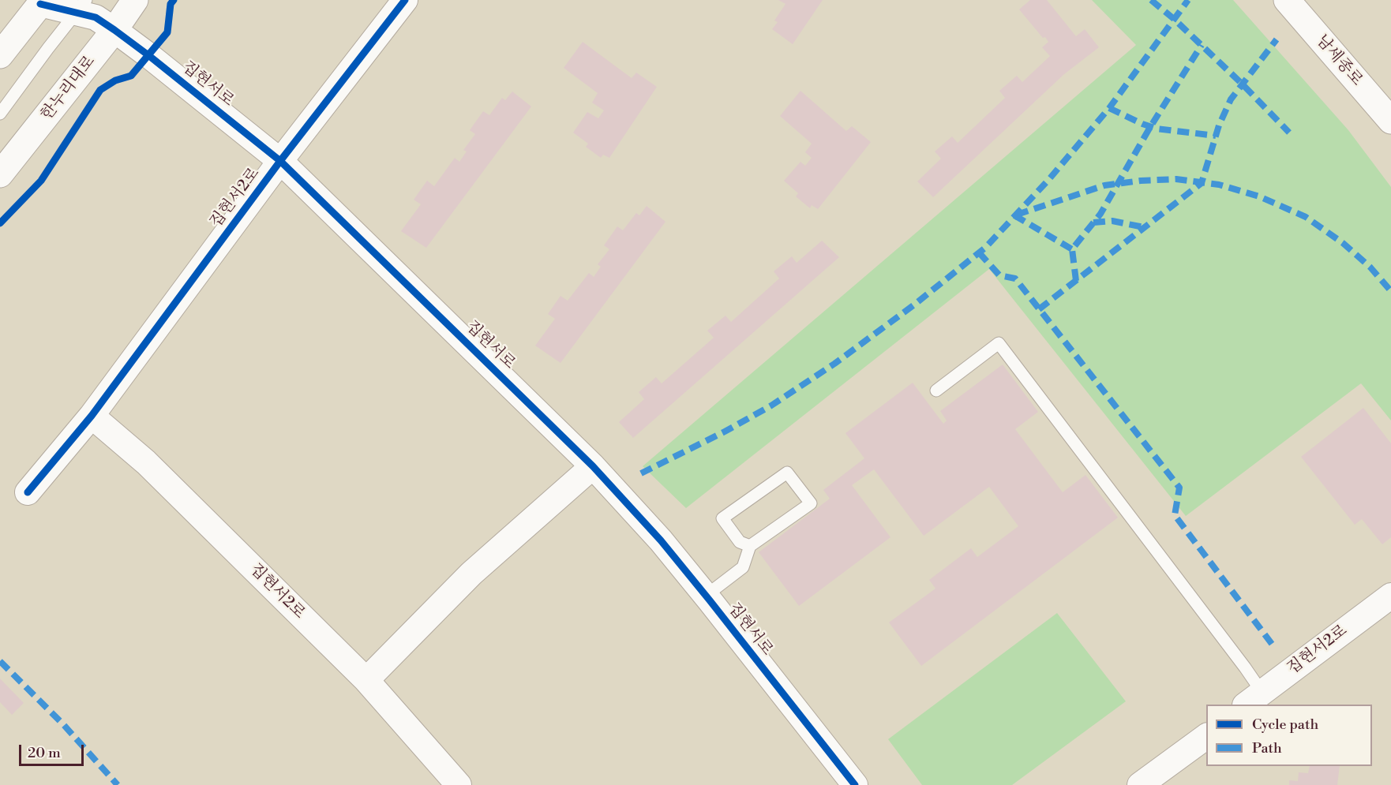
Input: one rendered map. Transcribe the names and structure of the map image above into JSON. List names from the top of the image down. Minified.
{"streets":{"street":["남세종로","집현서로","한누리대로","집현서2로"]},"crossings":[["집현서로","한누리대로"],["집현서로","집현서2로"]],"legend":["Cycle path","Path"],"scale_bar":"20 m"}
